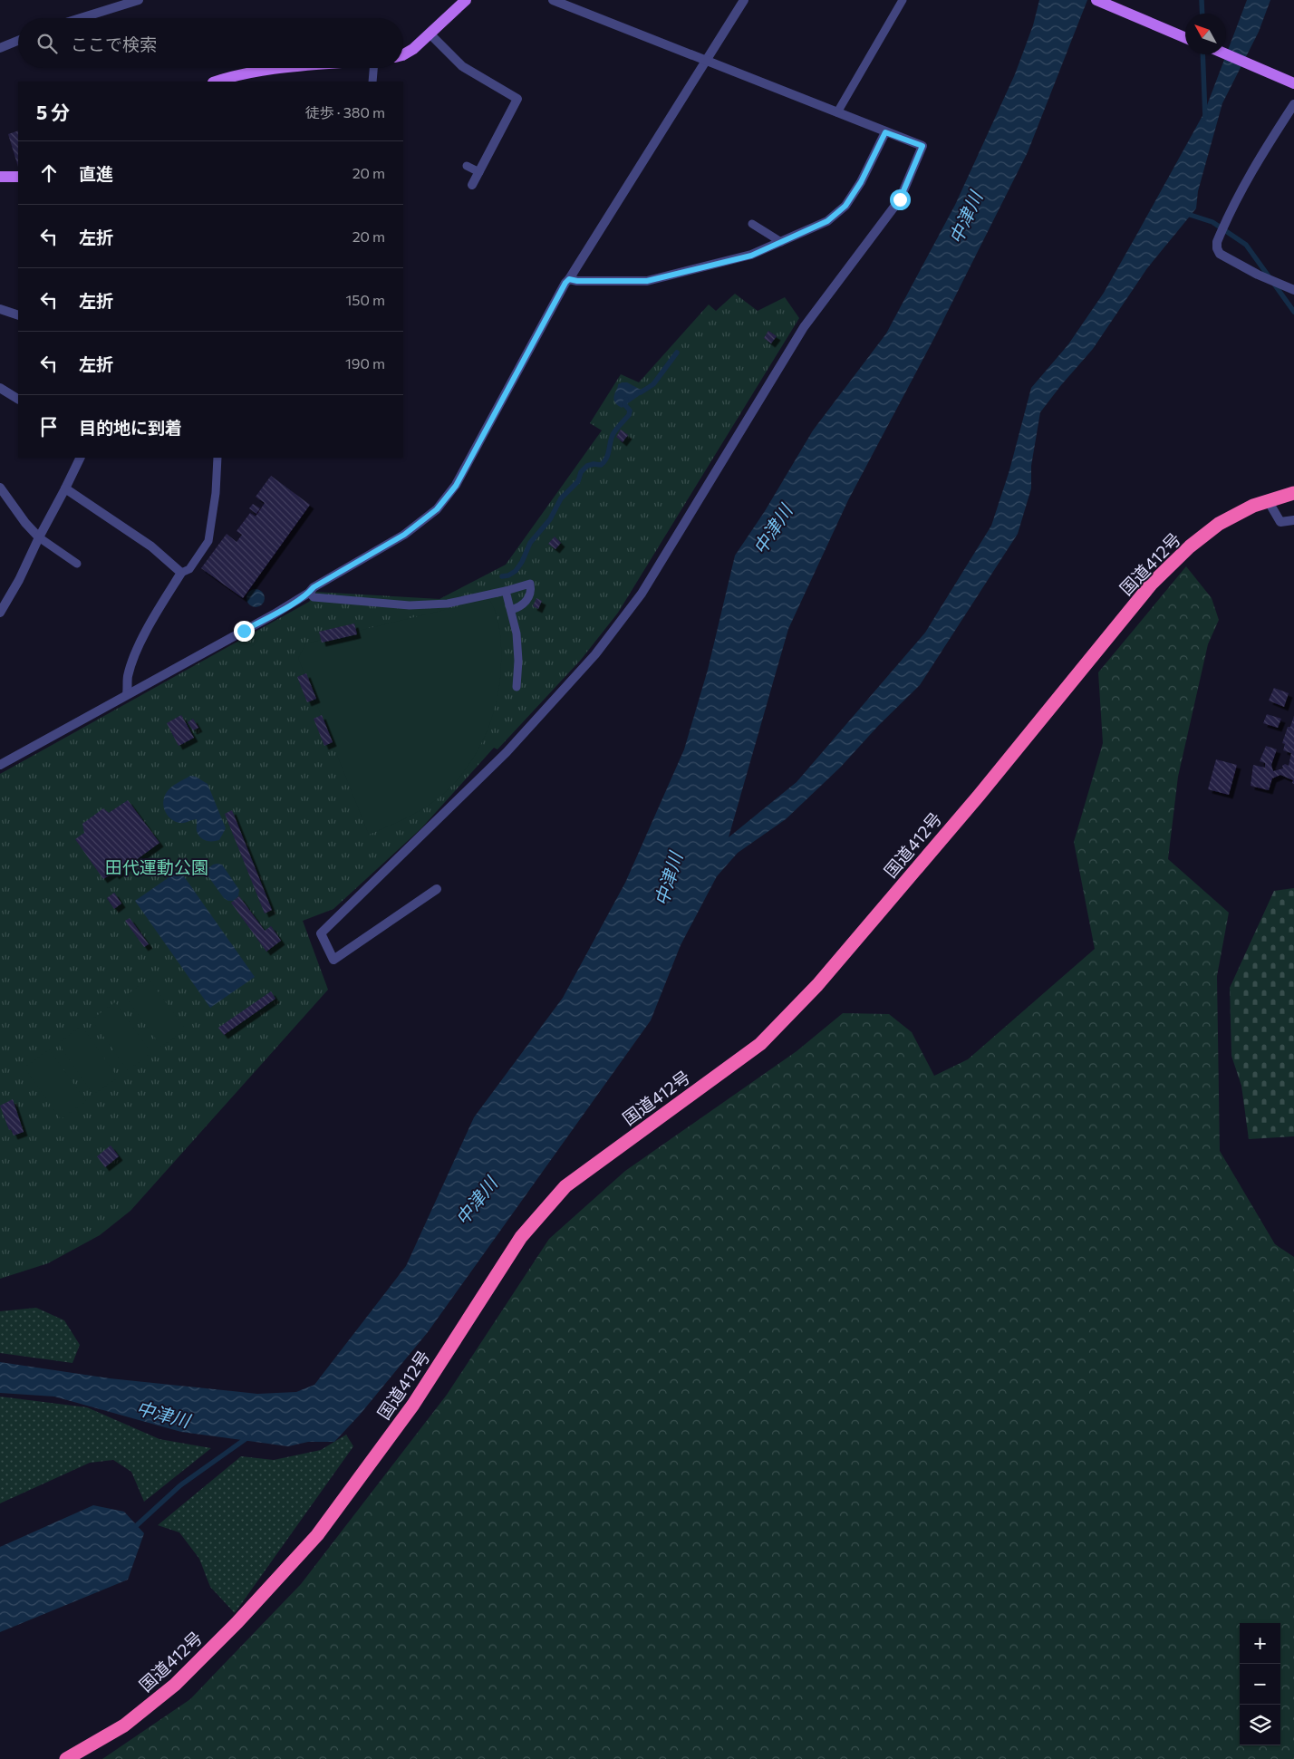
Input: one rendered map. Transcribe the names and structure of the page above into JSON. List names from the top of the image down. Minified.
{"streets":{"highway":["国道412号"]},"water":["中津川"],"parks":["田代運動公園"],"north":"top left","page":{"search":"ここで検索","heading":["5 分","徒歩 · 380 m"],"list":[["直進","20 m"],["左折","20 m"],["左折","150 m"],["左折","190 m"],"目的地に到着"],"map_buttons":["+","−"]}}
